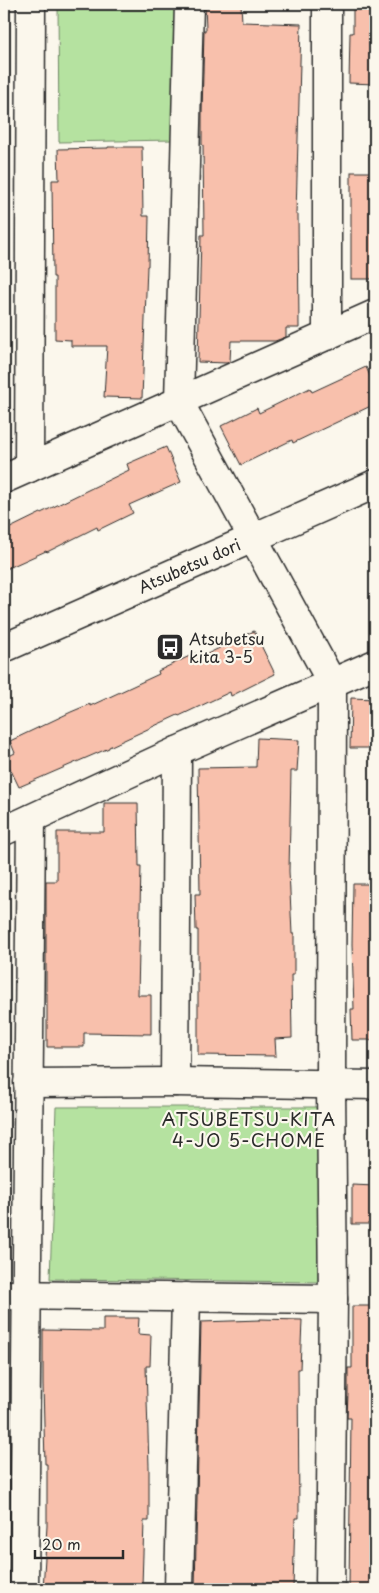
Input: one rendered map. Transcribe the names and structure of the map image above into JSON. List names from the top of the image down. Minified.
{"streets":{"street":["Atsubetsu dori"]},"districts":["ATSUBETSU-KITA 4-JO 5-CHOME"],"places":{"bus stop":["Atsubetsu kita 3-5"]},"scale_bar":"20 m"}
